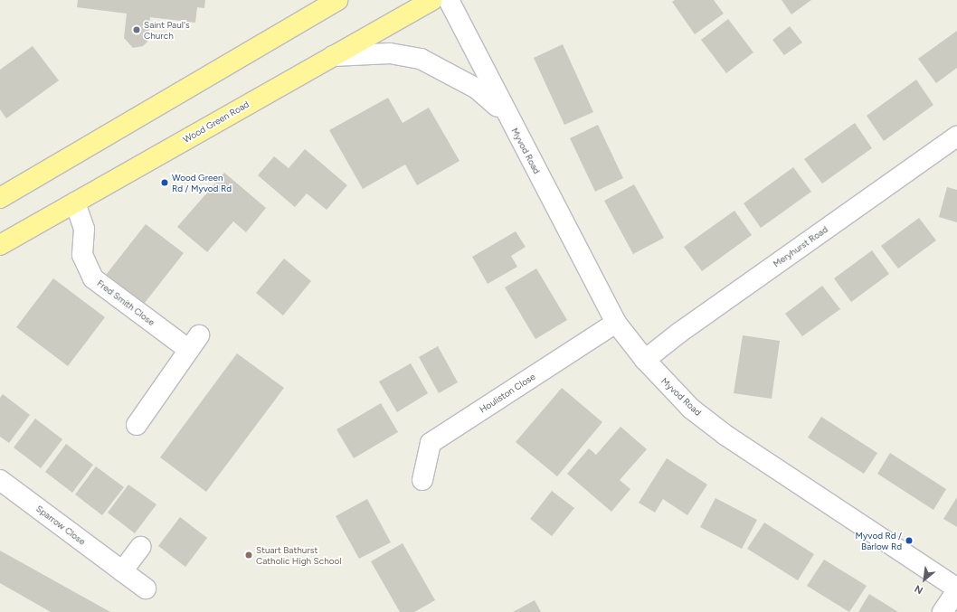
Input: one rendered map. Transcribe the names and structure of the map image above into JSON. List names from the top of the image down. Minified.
{"streets":{"highway":["Wood Green Road"],"street":["Myvod Road","Meryhurst Road","Fred Smith Close","Houliston Close","Sparrow Close"]},"crossings":[["Wood Green Road","Myvod Road"],["Wood Green Road","Fred Smith Close"],["Myvod Road","Meryhurst Road"],["Myvod Road","Houliston Close"]],"places":["Saint Paul's Church","Wood Green Rd / Myvod Rd","Myvod Rd / Barlow Rd","Stuart Bathurst Catholic High School"],"north":"bottom left"}
